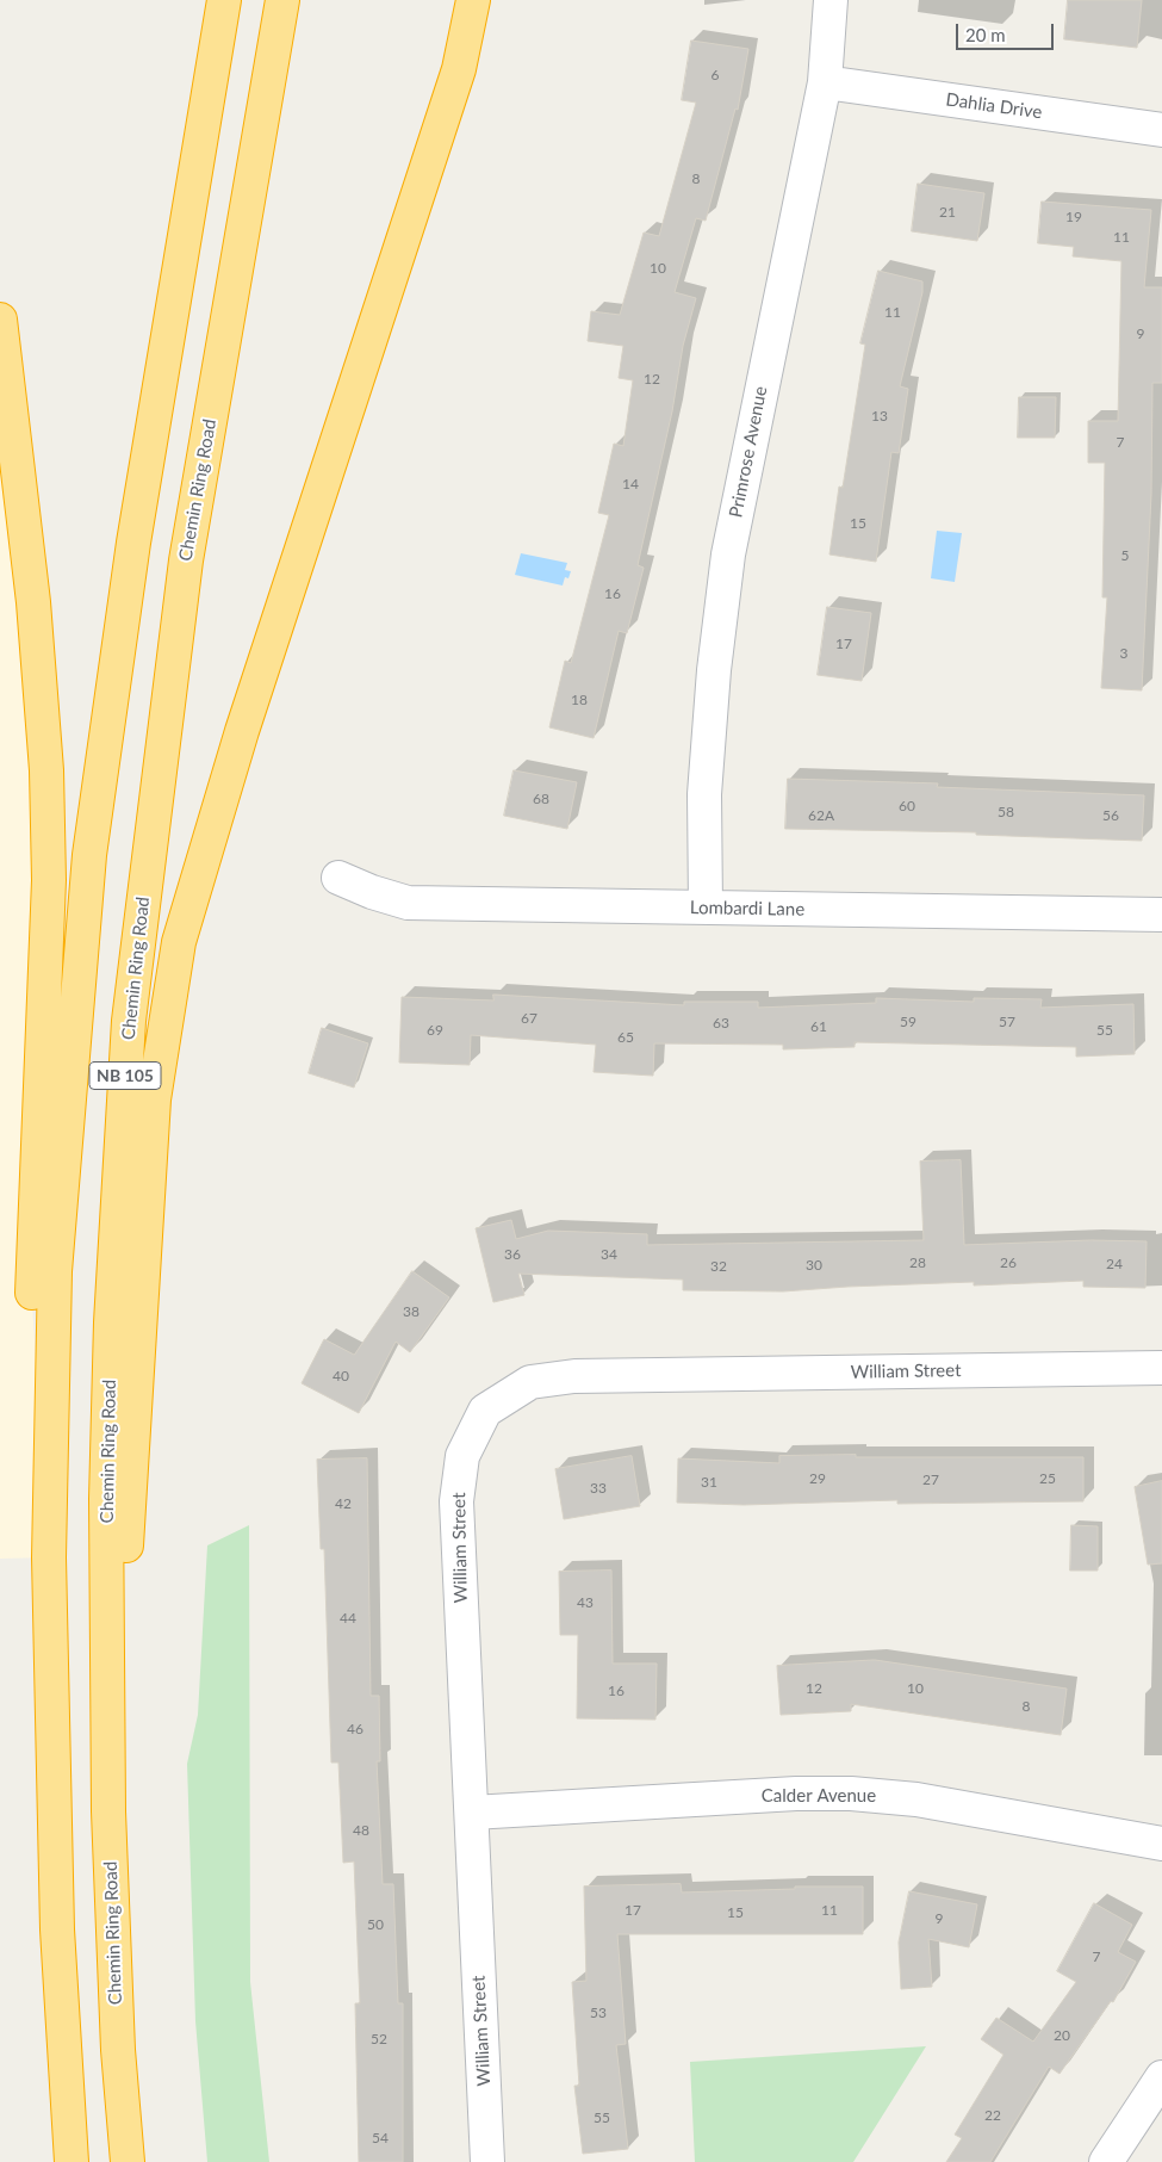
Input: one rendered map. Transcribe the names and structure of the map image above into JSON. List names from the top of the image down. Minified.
{"streets":{"highway":["Chemin Ring Road","NB 105"],"street":["Dahlia Drive","Primrose Avenue","Lombardi Lane","William Street","Calder Avenue"]},"crossings":[["Dahlia Drive","Primrose Avenue"],["Primrose Avenue","Lombardi Lane"],["William Street","Calder Avenue"]],"house_numbers":["6","8","21","19","11","10","11","9","12","13","7","14","15","5","16","17","3","18","68","60","58","62A","56","67","59","57","63","61","69","55","65","36","34","28","26","24","30","32","38","40","29","25","27","31","33","42","43","44","12","10","16","8","46","48","17","11","15","9","50","7","53","20","52","22","55","54"],"scale_bar":"20 m"}
